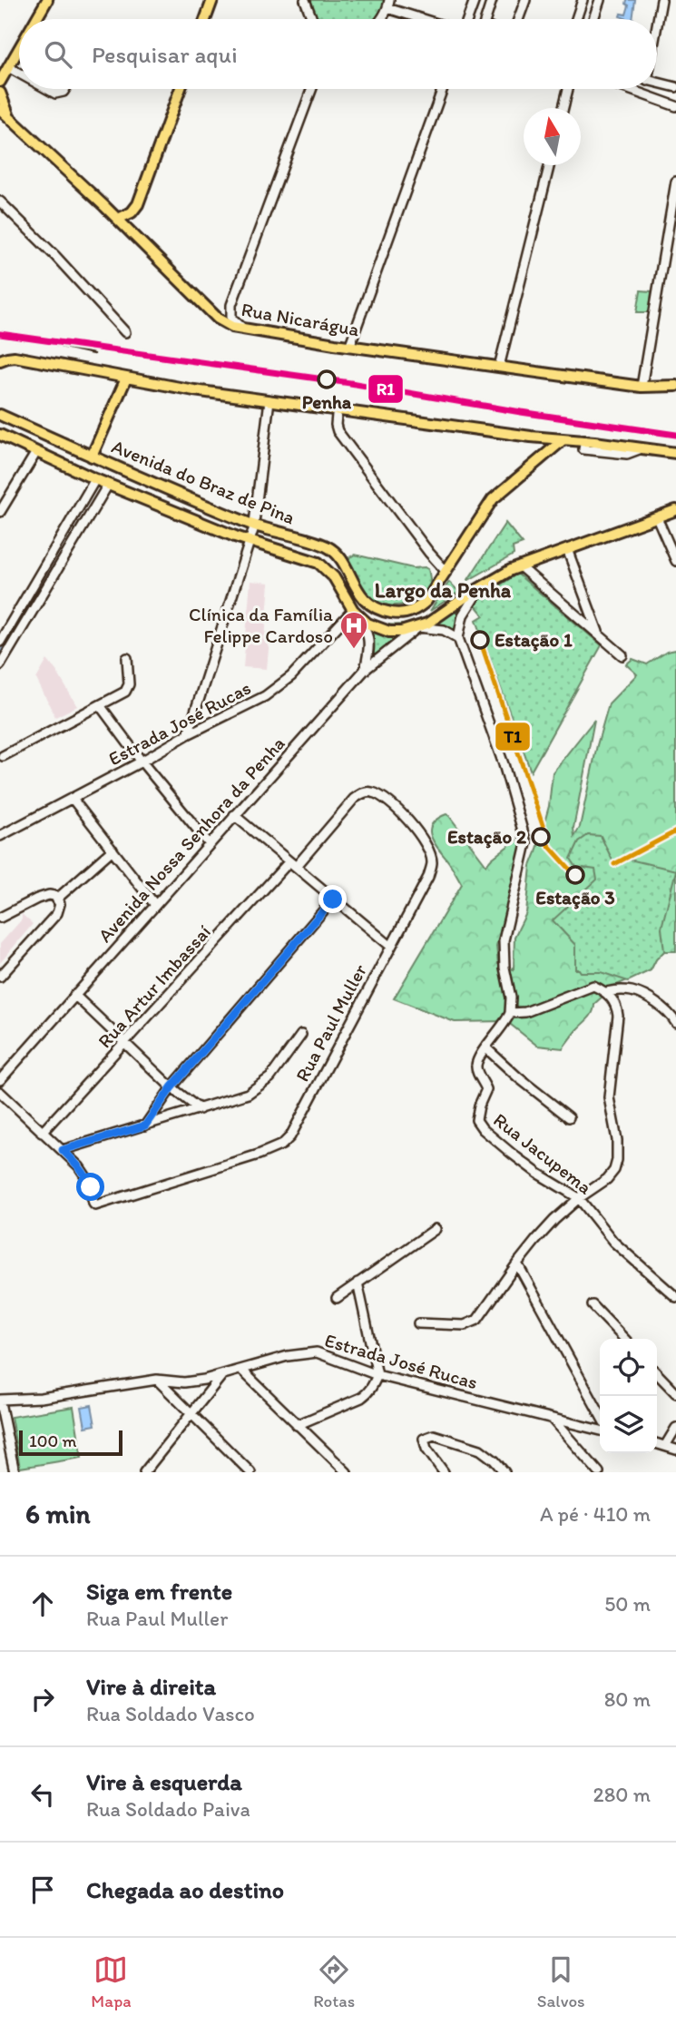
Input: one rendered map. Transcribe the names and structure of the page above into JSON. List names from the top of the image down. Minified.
{"streets":{"main road":["Rua Nicarágua","Avenida do Braz de Pina"],"street":["Estrada José Rucas","Avenida Nossa Senhora da Penha","Rua Artur Imbassaí","Rua Paul Muller","Rua Jacupema"]},"crossings":[["Avenida do Braz de Pina","Estrada José Rucas"],["Rua Artur Imbassaí","Rua Paul Muller"]],"districts":["Largo da Penha"],"places":{"other":["Penha","Estação 1","Estação 2","Estação 3"],"hospital":["Clínica da Família Felippe Cardoso"]},"lines":["transit line R1","transit line T1"],"scale_bar":"100 m","north":"top","page":{"search":"Pesquisar aqui","scale":"100 m","heading":["6 min","A pé · 410 m"],"list":[["Siga em frente","Rua Paul Muller","50 m"],["Vire à direita","Rua Soldado Vasco","80 m"],["Vire à esquerda","Rua Soldado Paiva","280 m"],"Chegada ao destino"],"nav":["Mapa","Rotas","Salvos"]}}
